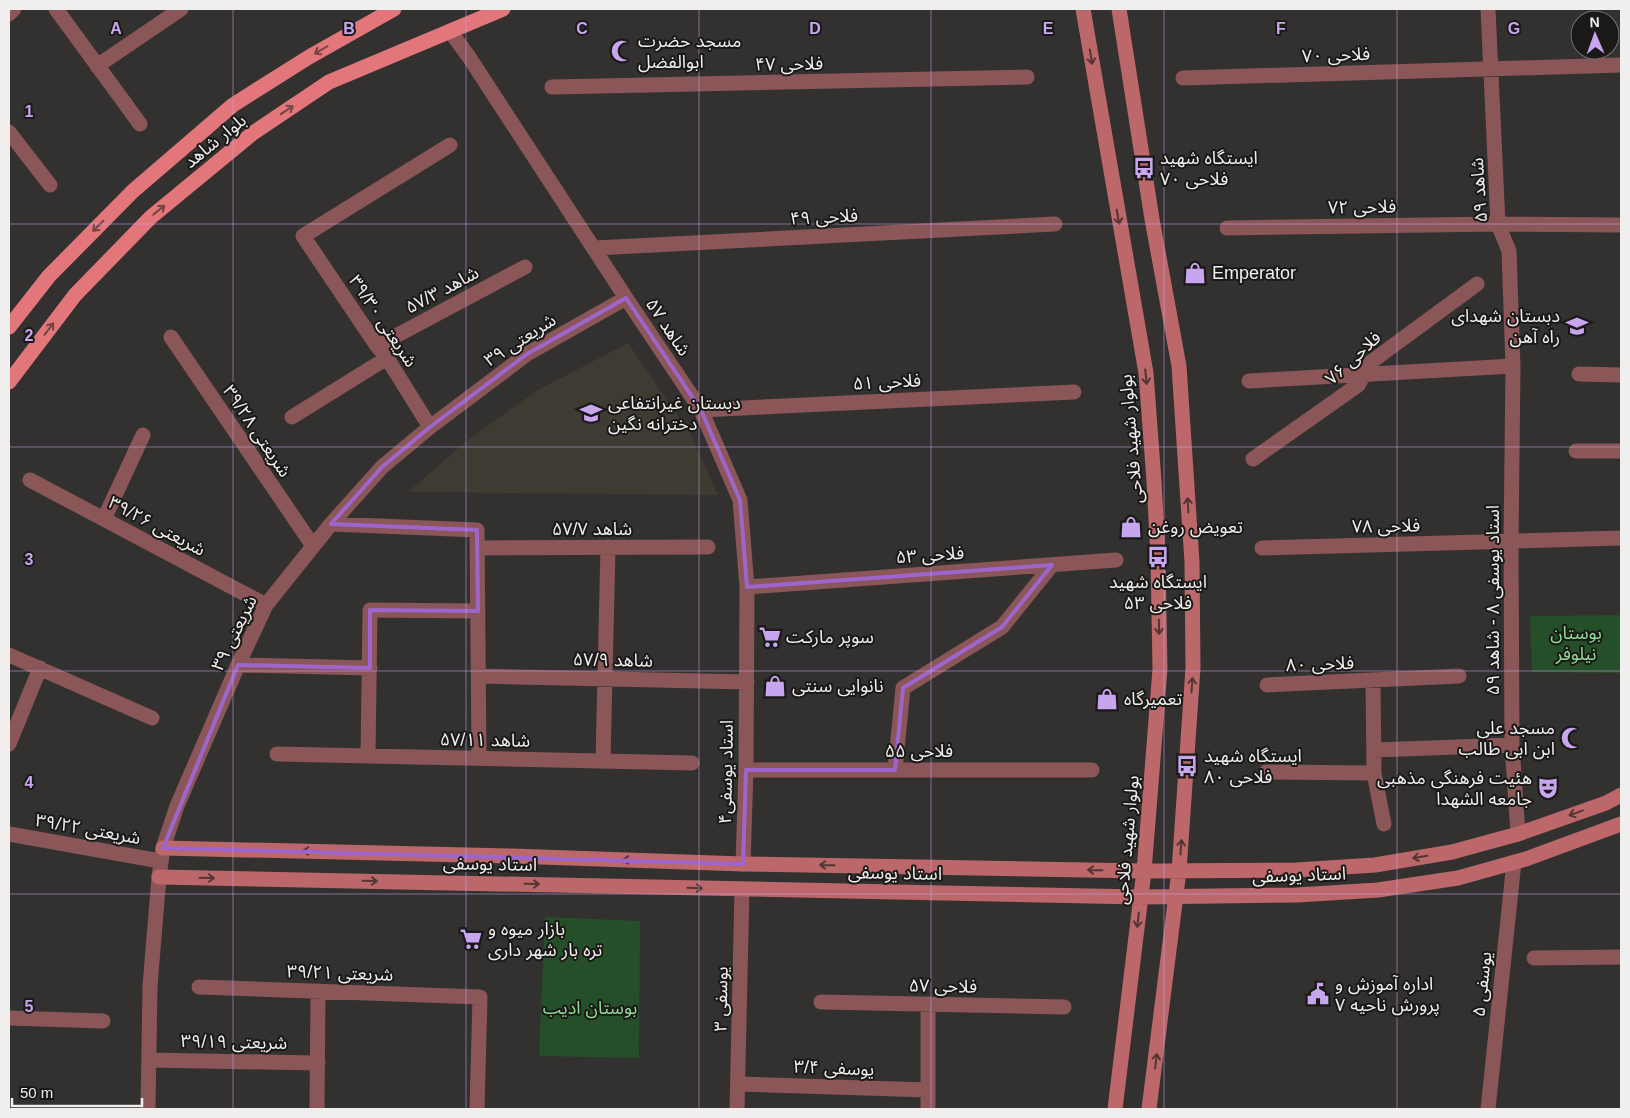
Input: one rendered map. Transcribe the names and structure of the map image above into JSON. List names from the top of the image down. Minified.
{"streets":{"main road":["بلوار شاهد"],"street":["فلاحی ۷۰","فلاحی ۴۷","شاهد ۵۹","فلاحی ۷۲","فلاحی ۴۹","شاهد ۵۷/۳","شریعتی ۳۹/۳۰","شاهد ۵۷","شریعتی ۳۹","فلاحی ۷۶","فلاحی ۵۱","شریعتی ۳۹/۲۸","بولوار شهید فلاحی","شریعتی ۳۹/۲۶","فلاحی ۷۸","شاهد ۵۷/۷","فلاحی ۵۳","استاد یوسفی ۸ - شاهد ۵۹","شاهد ۵۷/۹","فلاحی ۸۰","شاهد ۵۷/۱۱","فلاحی ۵۵","استاد یوسفی۴","شریعتی ۳۹/۲۲","استاد یوسفی","شریعتی ۳۹/۲۱","یوسفی ۵","فلاحی ۵۷","یوسفی ۳","شریعتی ۳۹/۱۹","یوسفی ۳/۴"]},"crossings":[["فلاحی ۷۰","شاهد ۵۹"],["بلوار شاهد","شاهد ۵۷"],["شاهد ۵۹","فلاحی ۷۲"],["شاهد ۵۹","استاد یوسفی ۸ - شاهد ۵۹"],["فلاحی ۴۹","شاهد ۵۷"],["شاهد ۵۷/۳","شریعتی ۳۹/۳۰"],["شریعتی ۳۹/۳۰","شریعتی ۳۹"],["شاهد ۵۷","شریعتی ۳۹"],["شاهد ۵۷","فلاحی ۵۱"],["شاهد ۵۷","فلاحی ۵۳"],["شاهد ۵۷","شاهد ۵۷/۹"],["شاهد ۵۷","استاد یوسفی۴"],["شریعتی ۳۹","شریعتی ۳۹/۲۸"],["شریعتی ۳۹","شریعتی ۳۹/۲۶"],["شریعتی ۳۹","شریعتی ۳۹/۲۲"],["شریعتی ۳۹","استاد یوسفی"],["شریعتی ۳۹","شریعتی ۳۹/۱۹"],["بولوار شهید فلاحی","استاد یوسفی"],["فلاحی ۷۸","استاد یوسفی ۸ - شاهد ۵۹"],["استاد یوسفی ۸ - شاهد ۵۹","استاد یوسفی"],["شاهد ۵۷/۹","استاد یوسفی۴"],["فلاحی ۵۵","استاد یوسفی۴"],["استاد یوسفی۴","استاد یوسفی"],["شریعتی ۳۹/۲۲","استاد یوسفی"],["استاد یوسفی","یوسفی ۵"],["استاد یوسفی","یوسفی ۳"],["یوسفی ۳","یوسفی ۳/۴"]],"parks":["بوستان نیلوفر","بوستان ادیب"],"places":{"mosque":["مسجد حضرت ابوالفضل","مسجد علی ابن ابی طالب"],"bus stop":["ایستگاه شهید فلاحی ۷۰","ایستگاه شهید فلاحی ۵۳","ایستگاه شهید فلاحی ۸۰"],"shop":["Emperator","تعویض روغن","نانوایی سنتی","تعمیرگاه"],"school or university":["دبستان شهدای راه آهن","دبستان غیرانتفاعی دخترانه نگین"],"supermarket":["سوپر مارکت","بازار میوه و تره بار شهر داری"],"theatre":["هئیت فرهنگی مذهبی جامعه الشهدا"],"public building":["اداره آموزش و پرورش ناحیه ۷"]},"scale_bar":"50 m","north":"top","grid":{"columns":["A","B","C","D","E","F","G"],"rows":["1","2","3","4","5"]}}
